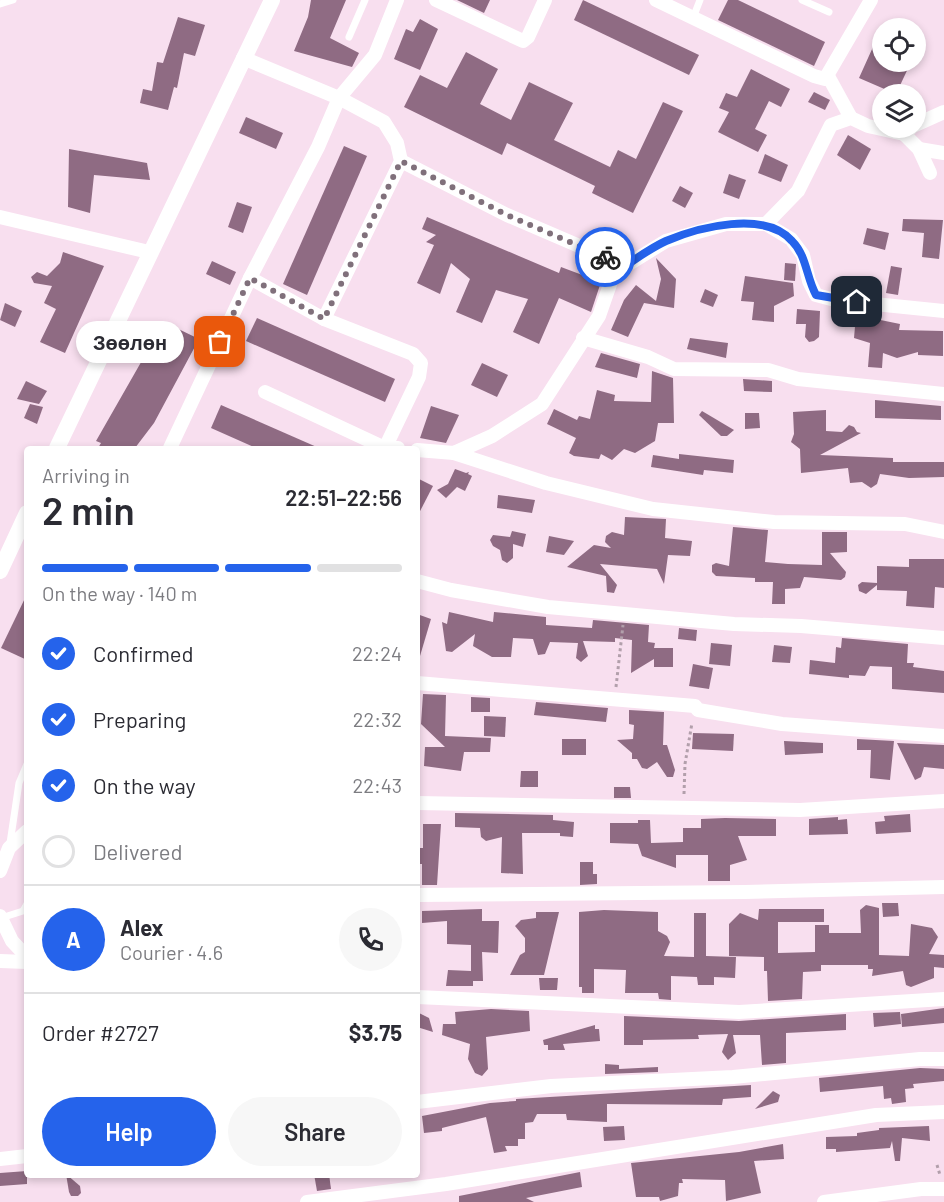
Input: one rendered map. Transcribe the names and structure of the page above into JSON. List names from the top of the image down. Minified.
{"places":["Зөөлөн"],"page":{"bubble":"Зөөлөн","heading":["2 min","Arriving in","22:51–22:56"],"panel":["Alex","Courier · 4.6","Order #2727","$3.75"],"bar":"On the way · 140 m","list":[["Confirmed","22:24"],["Preparing","22:32"],["On the way","22:43"],"Delivered"],"round":"A","buttons":["Help","Share"]}}
